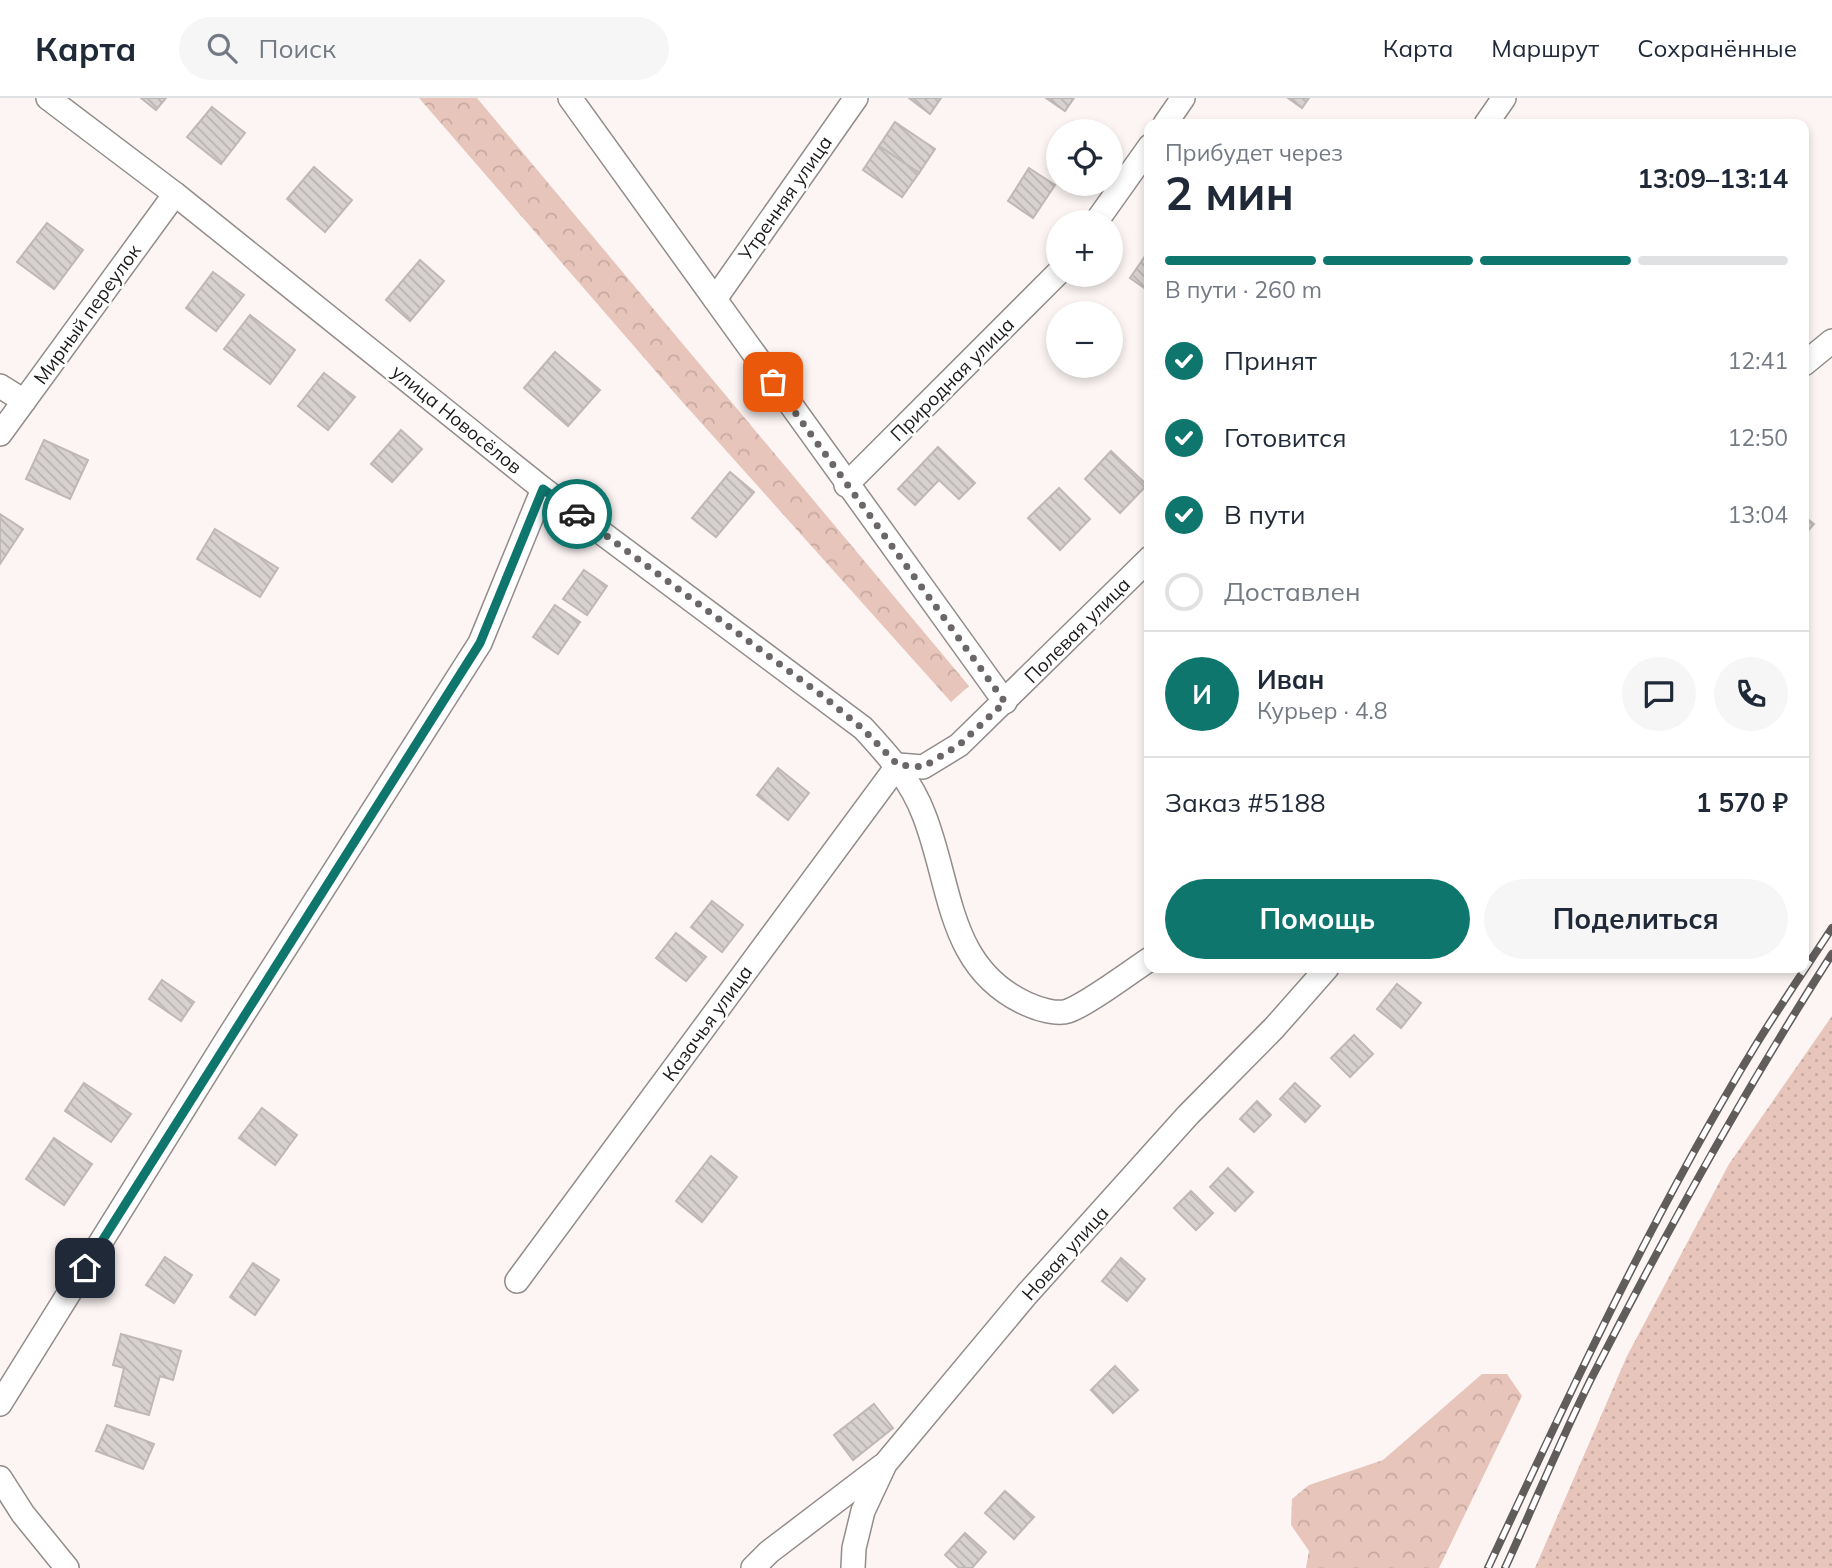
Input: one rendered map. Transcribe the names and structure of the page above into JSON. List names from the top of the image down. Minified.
{"streets":{"street":["Утренняя улица","Мирный переулок","Природная улица","улица Новосёлов","Полевая улица","Казачья улица","Новая улица"]},"crossings":[["Мирный переулок","улица Новосёлов"],["улица Новосёлов","Полевая улица"],["улица Новосёлов","Казачья улица"],["Полевая улица","Казачья улица"]],"page":{"header":"Карта","search":"Поиск","nav":["Карта","Маршрут","Сохранённые"],"map_buttons":["+","−"],"heading":["2 мин","Прибудет через","13:09–13:14"],"panel":["Иван","Курьер · 4.8","Заказ #5188","1 570 ₽"],"bar":"В пути · 260 m","list":[["Принят","12:41"],["Готовится","12:50"],["В пути","13:04"],"Доставлен"],"round":"И","buttons":["Помощь","Поделиться"]}}
